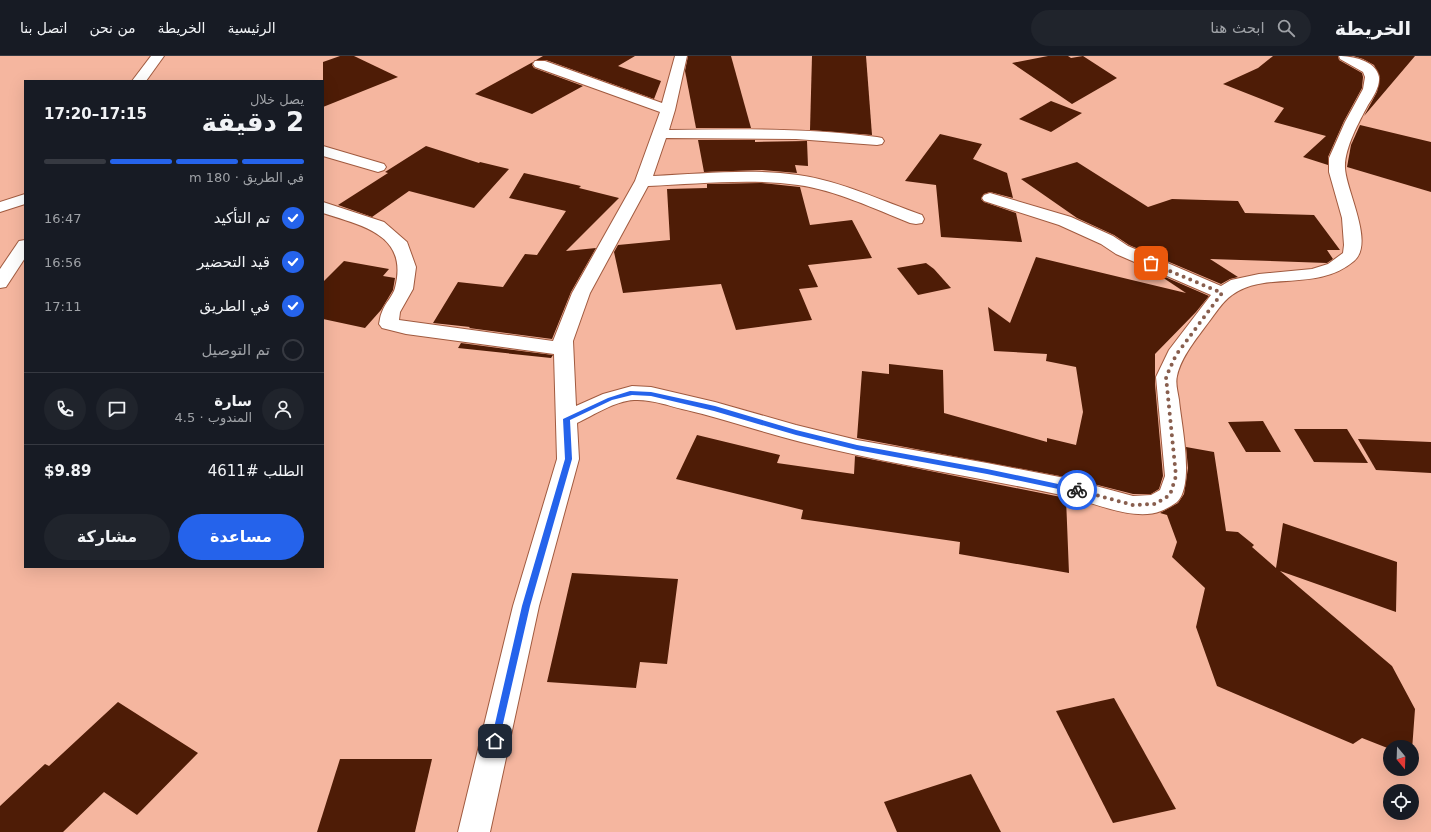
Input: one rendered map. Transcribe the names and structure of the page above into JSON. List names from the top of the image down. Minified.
{"north":"bottom","page":{"header":"الخريطة","search":"ابحث هنا","nav":["الرئيسية","الخريطة","من نحن","اتصل بنا"],"heading":["2 دقيقة","يصل خلال","17:15–17:20"],"panel":["سارة","المندوب · 4.5","الطلب #4611","$9.89"],"bar":"في الطريق · 180 m","list":[["تم التأكيد","16:47"],["قيد التحضير","16:56"],["في الطريق","17:11"],"تم التوصيل"],"buttons":["مساعدة","مشاركة"]}}
